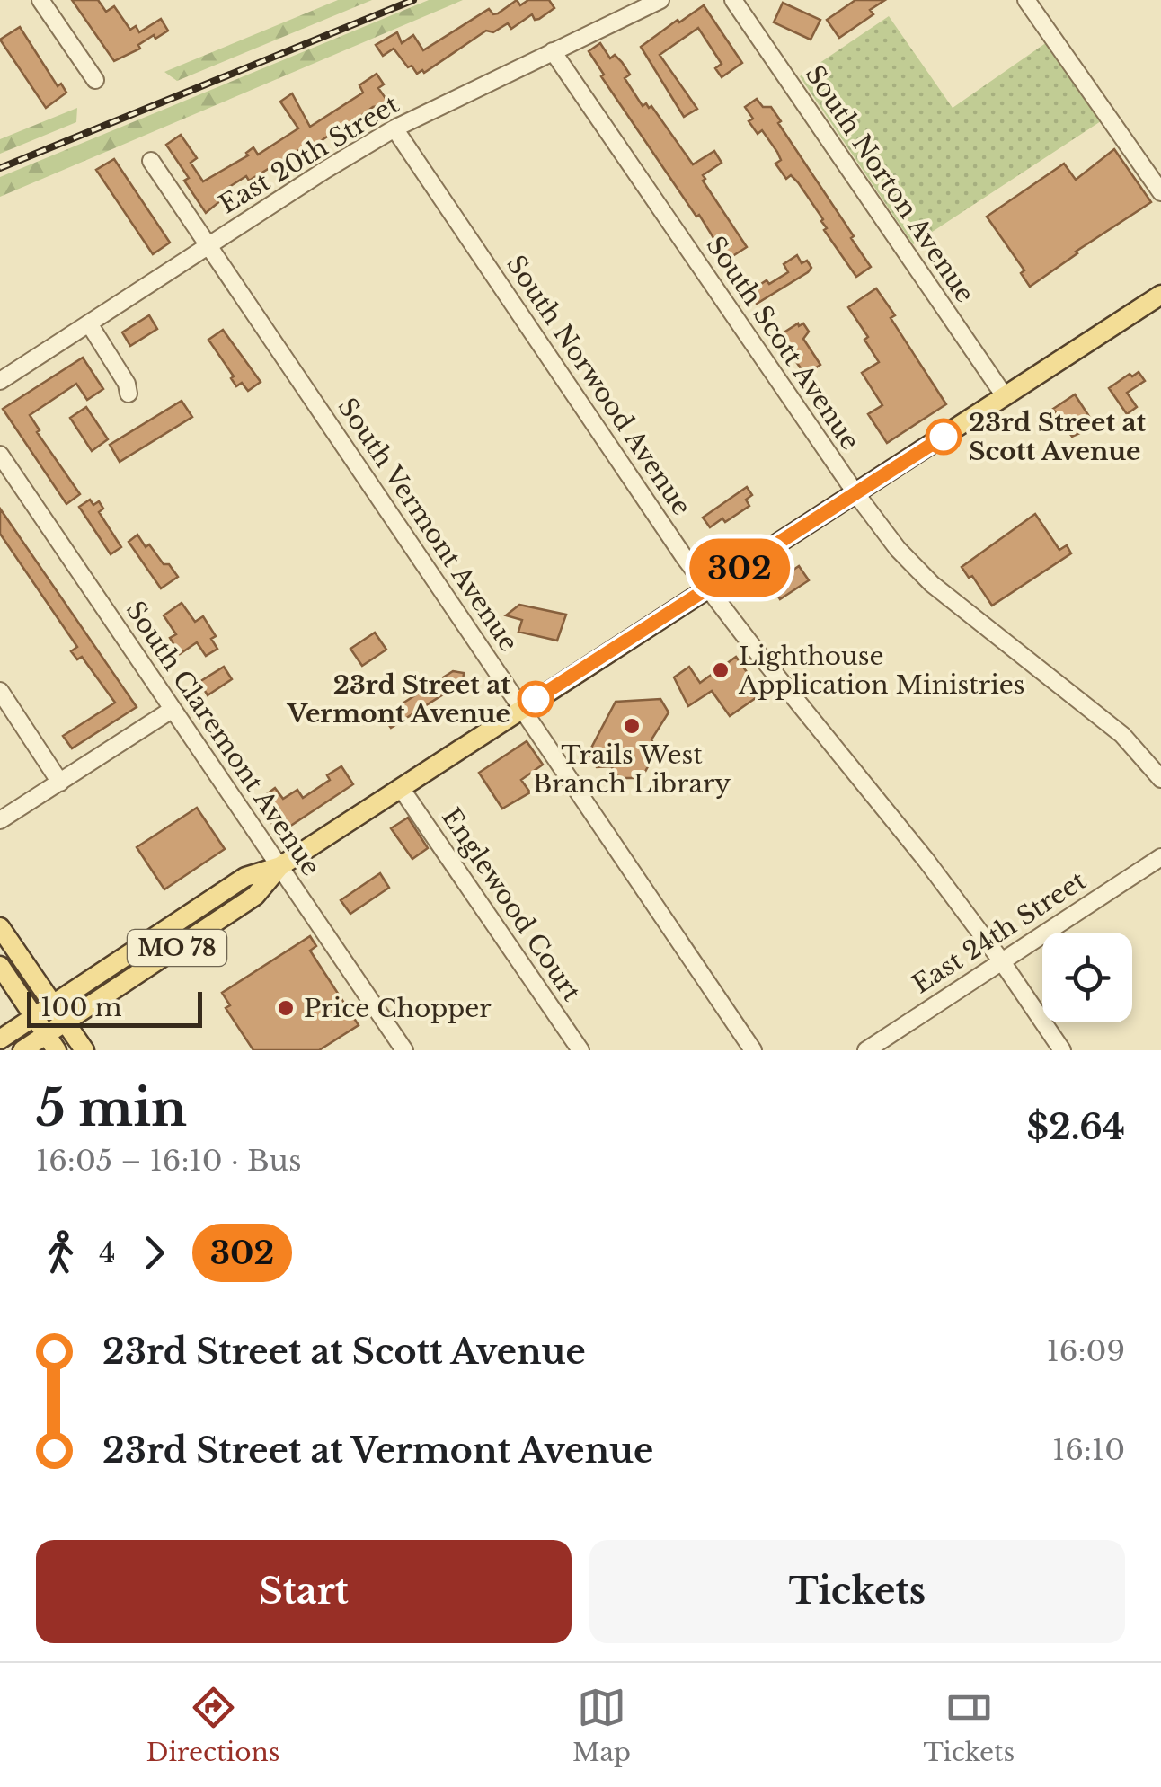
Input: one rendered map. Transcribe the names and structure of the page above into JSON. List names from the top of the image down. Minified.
{"streets":{"main road":["MO 78"],"street":["East 20th Street","South Norton Avenue","South Scott Avenue","South Norwood Avenue","South Vermont Avenue","South Claremont Avenue","Englewood Court","East 24th Street"]},"crossings":[["East 20th Street","South Scott Avenue"],["East 20th Street","South Norwood Avenue"],["East 20th Street","South Vermont Avenue"],["South Norton Avenue","MO 78"],["South Scott Avenue","MO 78"],["South Norwood Avenue","East 24th Street"],["South Norwood Avenue","MO 78"],["South Vermont Avenue","MO 78"],["South Claremont Avenue","MO 78"],["Englewood Court","MO 78"]],"places":["23rd Street at Scott Avenue","Lighthouse Application Ministries","23rd Street at Vermont Avenue","Trails West Branch Library","Price Chopper"],"lines":["bus line 302"],"scale_bar":"100 m","page":{"on_map":"302","scale":"100 m","heading":["5 min","16:05 – 16:10 · Bus","$2.64"],"legs":["4","302"],"list":[{"name":"23rd Street at Scott Avenue","value":"16:09"},{"name":"23rd Street at Vermont Avenue","value":"16:10"}],"buttons":["Start","Tickets"],"tabs":["Directions","Map","Tickets"]}}
